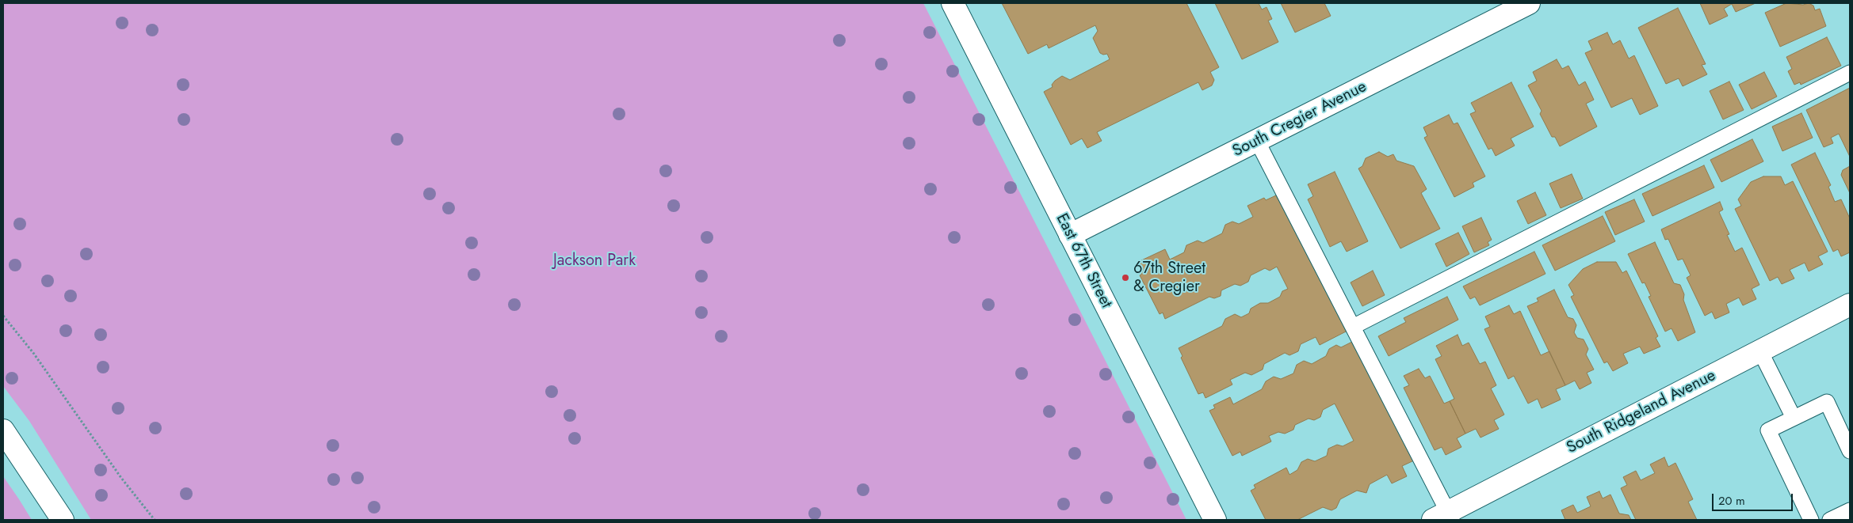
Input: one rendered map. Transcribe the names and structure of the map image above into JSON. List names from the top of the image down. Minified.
{"streets":{"street":["South Cregier Avenue","East 67th Street","South Ridgeland Avenue"]},"crossings":[["South Cregier Avenue","East 67th Street"]],"parks":["Jackson Park"],"places":["67th Street & Cregier"],"scale_bar":"20 m"}
